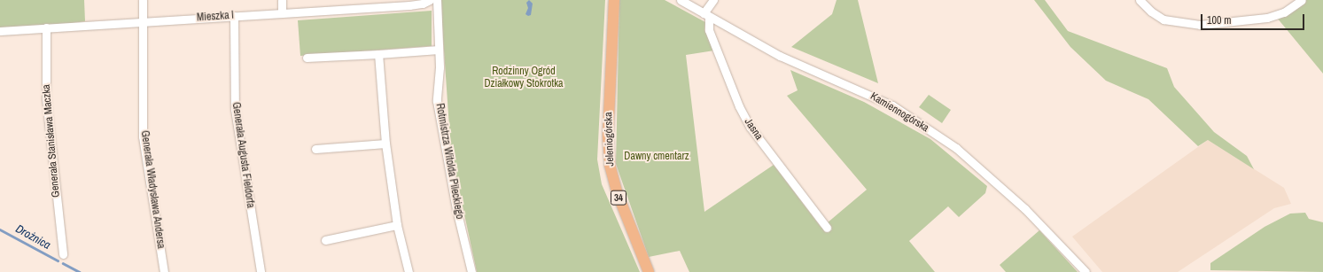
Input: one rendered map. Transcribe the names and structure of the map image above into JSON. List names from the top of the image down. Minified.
{"streets":{"main road":["Jeleniogórska","34"],"street":["Mieszka I","Kamiennogórska","Jasna","Generała Stanisława Maczka","Generała Augusta Fieldorfa","Rotmistrza Witolda Pileckiego","Generała Władysława Andersa"]},"crossings":[["Mieszka I","Generała Stanisława Maczka"],["Mieszka I","Generała Augusta Fieldorfa"],["Mieszka I","Generała Władysława Andersa"],["Kamiennogórska","Jasna"]],"water":["Drożnica"],"parks":["Rodzinny Ogród Działkowy Stokrotka","Dawny cmentarz"],"scale_bar":"100 m"}
